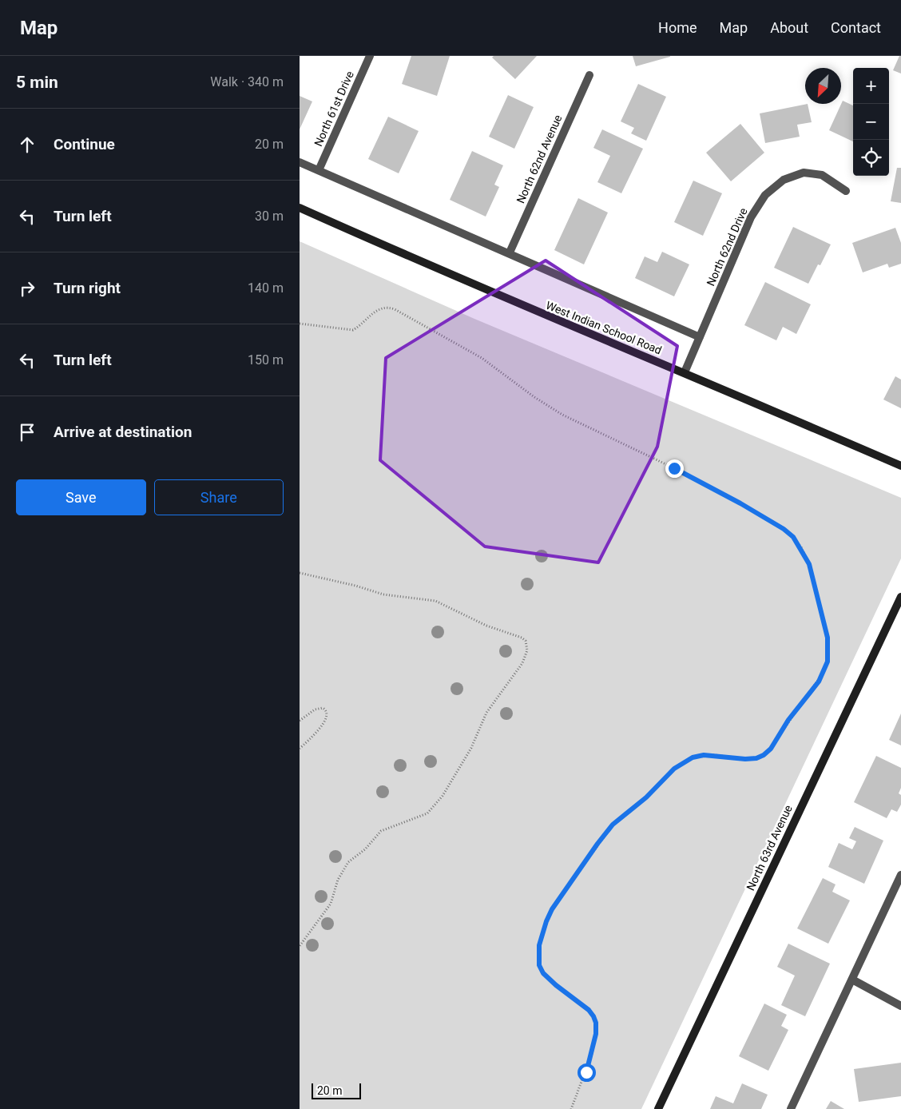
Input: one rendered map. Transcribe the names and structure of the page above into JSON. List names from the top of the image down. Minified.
{"streets":{"main road":["West Indian School Road","North 63rd Avenue"],"street":["North 61st Drive","North 62nd Avenue","North 62nd Drive"]},"crossings":[["North 62nd Drive","West Indian School Road"]],"scale_bar":"20 m","north":"bottom left","page":{"header":"Map","nav":["Home","Map","About","Contact"],"heading":["5 min","Walk · 340 m"],"map_buttons":["+","−"],"list":[["Continue","20 m"],["Turn left","30 m"],["Turn right","140 m"],["Turn left","150 m"],"Arrive at destination"],"buttons":["Save","Share"],"scale":"20 m"}}
